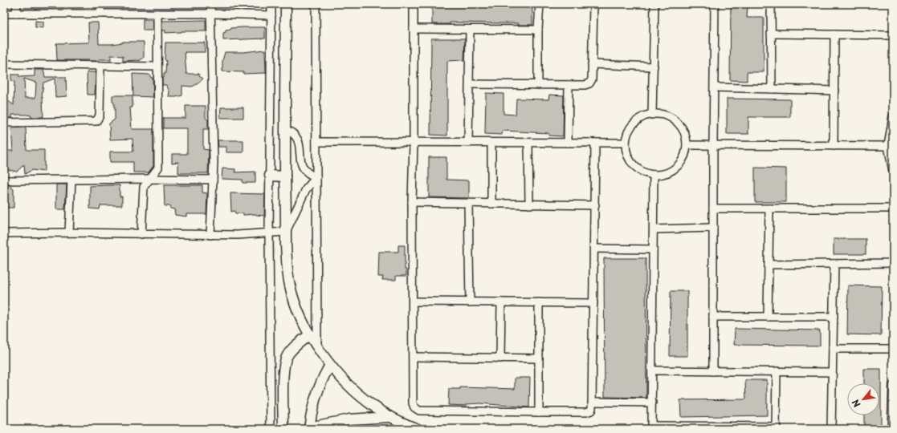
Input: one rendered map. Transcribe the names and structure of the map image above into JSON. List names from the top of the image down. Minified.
{"north":"bottom left"}
